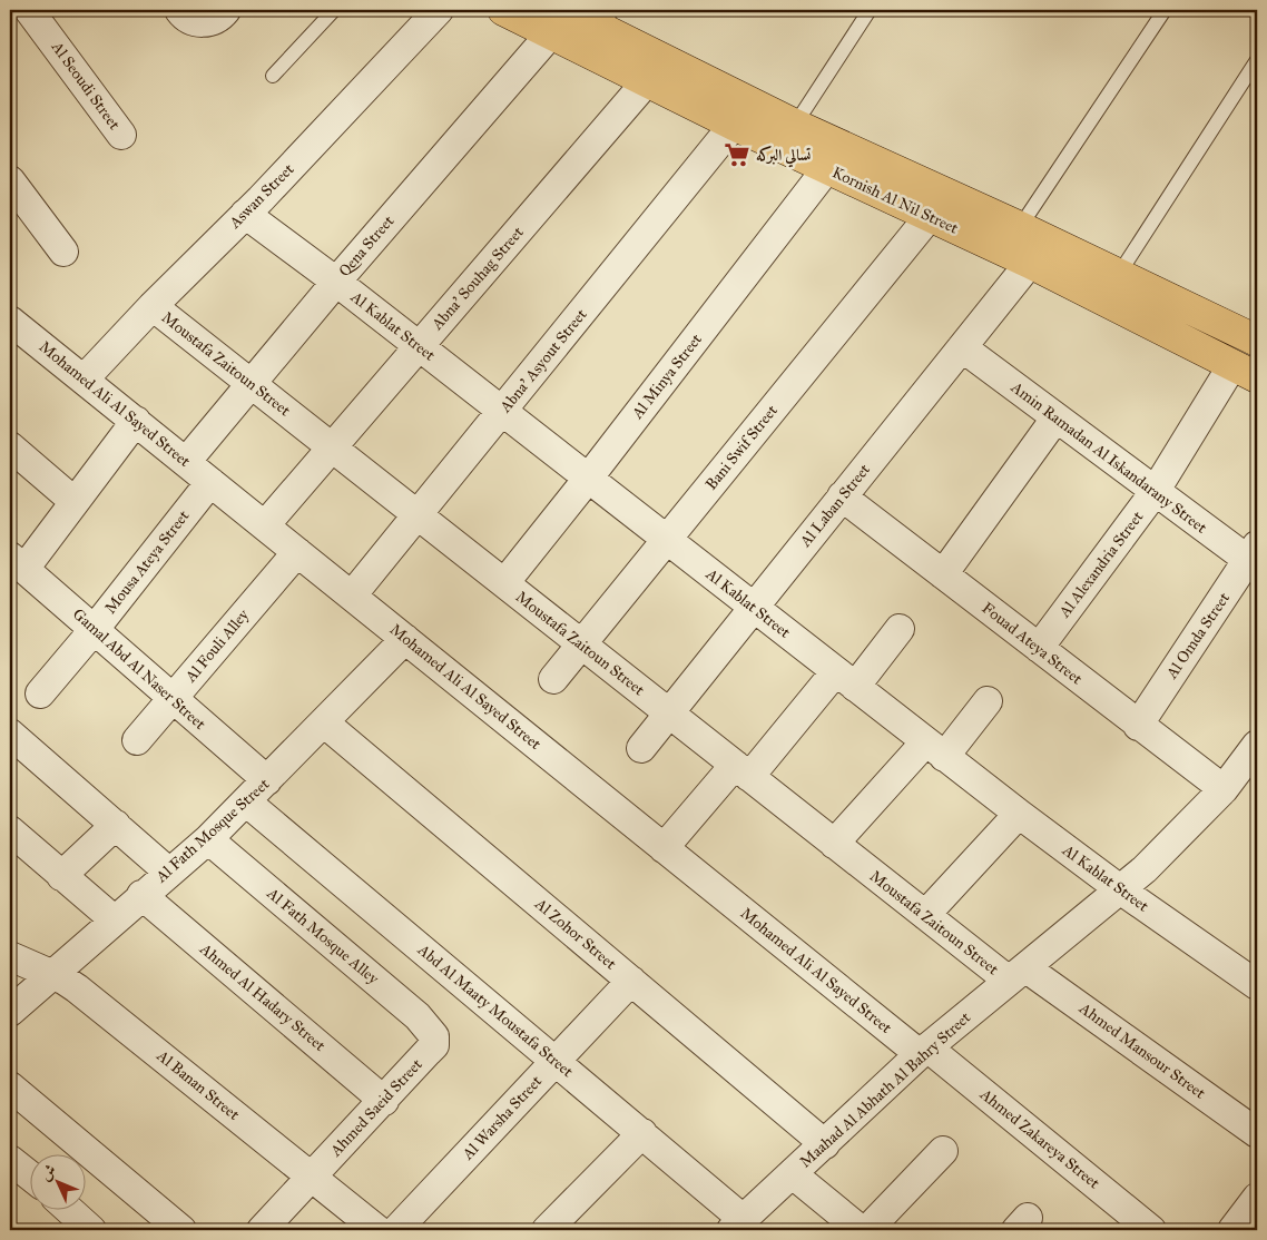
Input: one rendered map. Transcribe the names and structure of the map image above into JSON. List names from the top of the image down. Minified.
{"streets":{"main road":["Kornish Al Nil Street"],"street":["Al Seoudi Street","Aswan Street","Qena Street","Abna' Souhag Street","Al Kablat Street","Abna' Asyout Street","Moustafa Zaitoun Street","Al Minya Street","Mohamed Ali Al Sayed Street","Bani Swif Street","Amin Ramadan Al Iskandarany Street","Al Laban Street","Mousa Ateya Street","Al Alexandria Street","Al Omda Street","Fouad Ateya Street","Al Fouli Alley","Gamal Abd Al Naser Street","Al Fath Mosque Street","Al Zohor Street","Al Fath Mosque Alley","Ahmed Al Hadary Street","Abd Al Maaty Moustafa Street","Ahmed Mansour Street","Al Banan Street","Maahad Al Abhath Al Bahry Street","Ahmed Saeid Street","Al Warsha Street","Ahmed Zakareya Street"]},"crossings":[["Aswan Street","Al Kablat Street"],["Aswan Street","Moustafa Zaitoun Street"],["Aswan Street","Mohamed Ali Al Sayed Street"],["Kornish Al Nil Street","Qena Street"],["Kornish Al Nil Street","Abna' Souhag Street"],["Kornish Al Nil Street","Abna' Asyout Street"],["Kornish Al Nil Street","Al Minya Street"],["Kornish Al Nil Street","Bani Swif Street"],["Kornish Al Nil Street","Al Laban Street"],["Kornish Al Nil Street","Al Alexandria Street"],["Qena Street","Al Kablat Street"],["Qena Street","Moustafa Zaitoun Street"],["Qena Street","Mohamed Ali Al Sayed Street"],["Abna' Souhag Street","Al Kablat Street"],["Abna' Souhag Street","Moustafa Zaitoun Street"],["Abna' Souhag Street","Mohamed Ali Al Sayed Street"],["Al Kablat Street","Abna' Asyout Street"],["Al Kablat Street","Al Minya Street"],["Al Kablat Street","Bani Swif Street"],["Al Kablat Street","Al Laban Street"],["Al Kablat Street","Maahad Al Abhath Al Bahry Street"],["Abna' Asyout Street","Moustafa Zaitoun Street"],["Abna' Asyout Street","Mohamed Ali Al Sayed Street"],["Moustafa Zaitoun Street","Al Minya Street"],["Moustafa Zaitoun Street","Bani Swif Street"],["Moustafa Zaitoun Street","Al Laban Street"],["Moustafa Zaitoun Street","Ahmed Mansour Street"],["Moustafa Zaitoun Street","Maahad Al Abhath Al Bahry Street"],["Mohamed Ali Al Sayed Street","Mousa Ateya Street"],["Mohamed Ali Al Sayed Street","Al Fouli Alley"],["Mohamed Ali Al Sayed Street","Al Fath Mosque Street"],["Mohamed Ali Al Sayed Street","Maahad Al Abhath Al Bahry Street"],["Mohamed Ali Al Sayed Street","Ahmed Zakareya Street"],["Amin Ramadan Al Iskandarany Street","Al Laban Street"],["Amin Ramadan Al Iskandarany Street","Al Alexandria Street"],["Amin Ramadan Al Iskandarany Street","Al Omda Street"],["Al Laban Street","Fouad Ateya Street"],["Mousa Ateya Street","Gamal Abd Al Naser Street"],["Al Alexandria Street","Fouad Ateya Street"],["Al Omda Street","Fouad Ateya Street"],["Fouad Ateya Street","Maahad Al Abhath Al Bahry Street"],["Al Fouli Alley","Gamal Abd Al Naser Street"],["Gamal Abd Al Naser Street","Al Fath Mosque Street"],["Al Fath Mosque Street","Al Zohor Street"],["Al Fath Mosque Street","Al Fath Mosque Alley"],["Al Fath Mosque Street","Ahmed Al Hadary Street"],["Al Fath Mosque Street","Abd Al Maaty Moustafa Street"],["Al Fath Mosque Street","Al Banan Street"],["Al Zohor Street","Maahad Al Abhath Al Bahry Street"],["Al Zohor Street","Al Warsha Street"],["Al Fath Mosque Alley","Ahmed Saeid Street"],["Ahmed Al Hadary Street","Ahmed Saeid Street"],["Abd Al Maaty Moustafa Street","Maahad Al Abhath Al Bahry Street"],["Abd Al Maaty Moustafa Street","Al Warsha Street"],["Ahmed Mansour Street","Maahad Al Abhath Al Bahry Street"],["Al Banan Street","Ahmed Saeid Street"],["Maahad Al Abhath Al Bahry Street","Ahmed Zakareya Street"]],"places":{"supermarket":["تسالي البركه"]},"north":"top left"}
